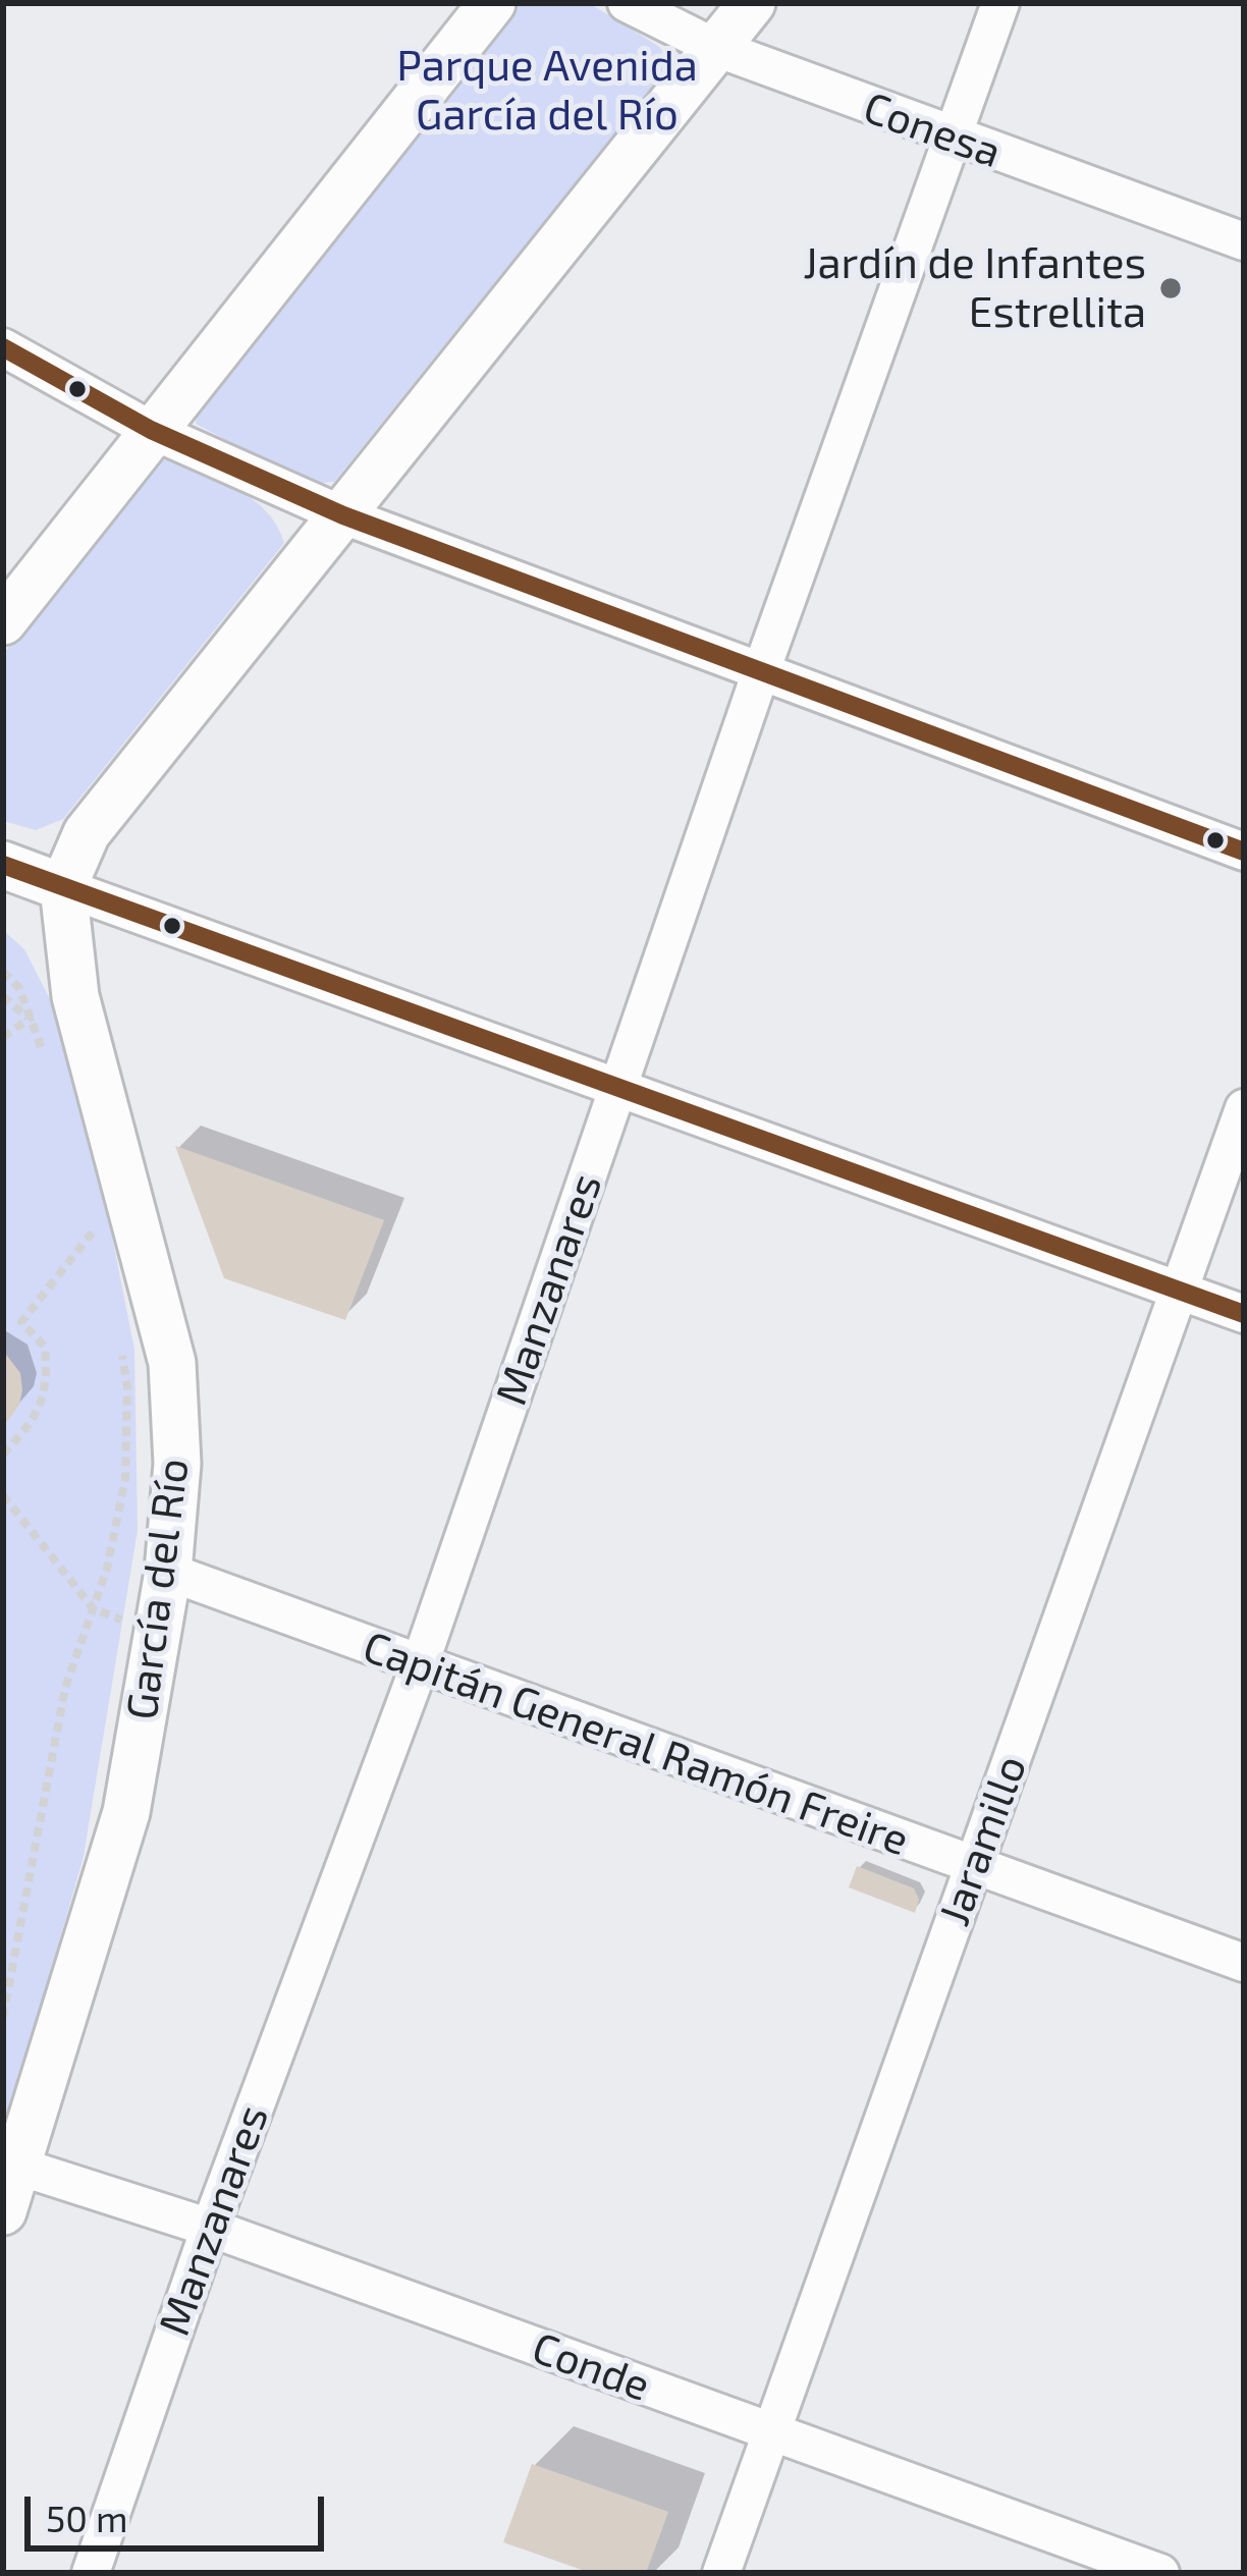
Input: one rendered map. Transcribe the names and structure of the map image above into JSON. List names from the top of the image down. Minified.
{"streets":{"street":["Conesa","Manzanares","García del Río","Capitán General Ramón Freire","Jaramillo","Conde"]},"crossings":[["Conesa","Manzanares"],["Manzanares","Capitán General Ramón Freire"],["Manzanares","Conde"],["García del Río","Capitán General Ramón Freire"],["García del Río","Conde"],["Capitán General Ramón Freire","Jaramillo"],["Jaramillo","Conde"]],"parks":["Parque Avenida García del Río"],"places":["Jardín de Infantes Estrellita"],"scale_bar":"50 m"}
